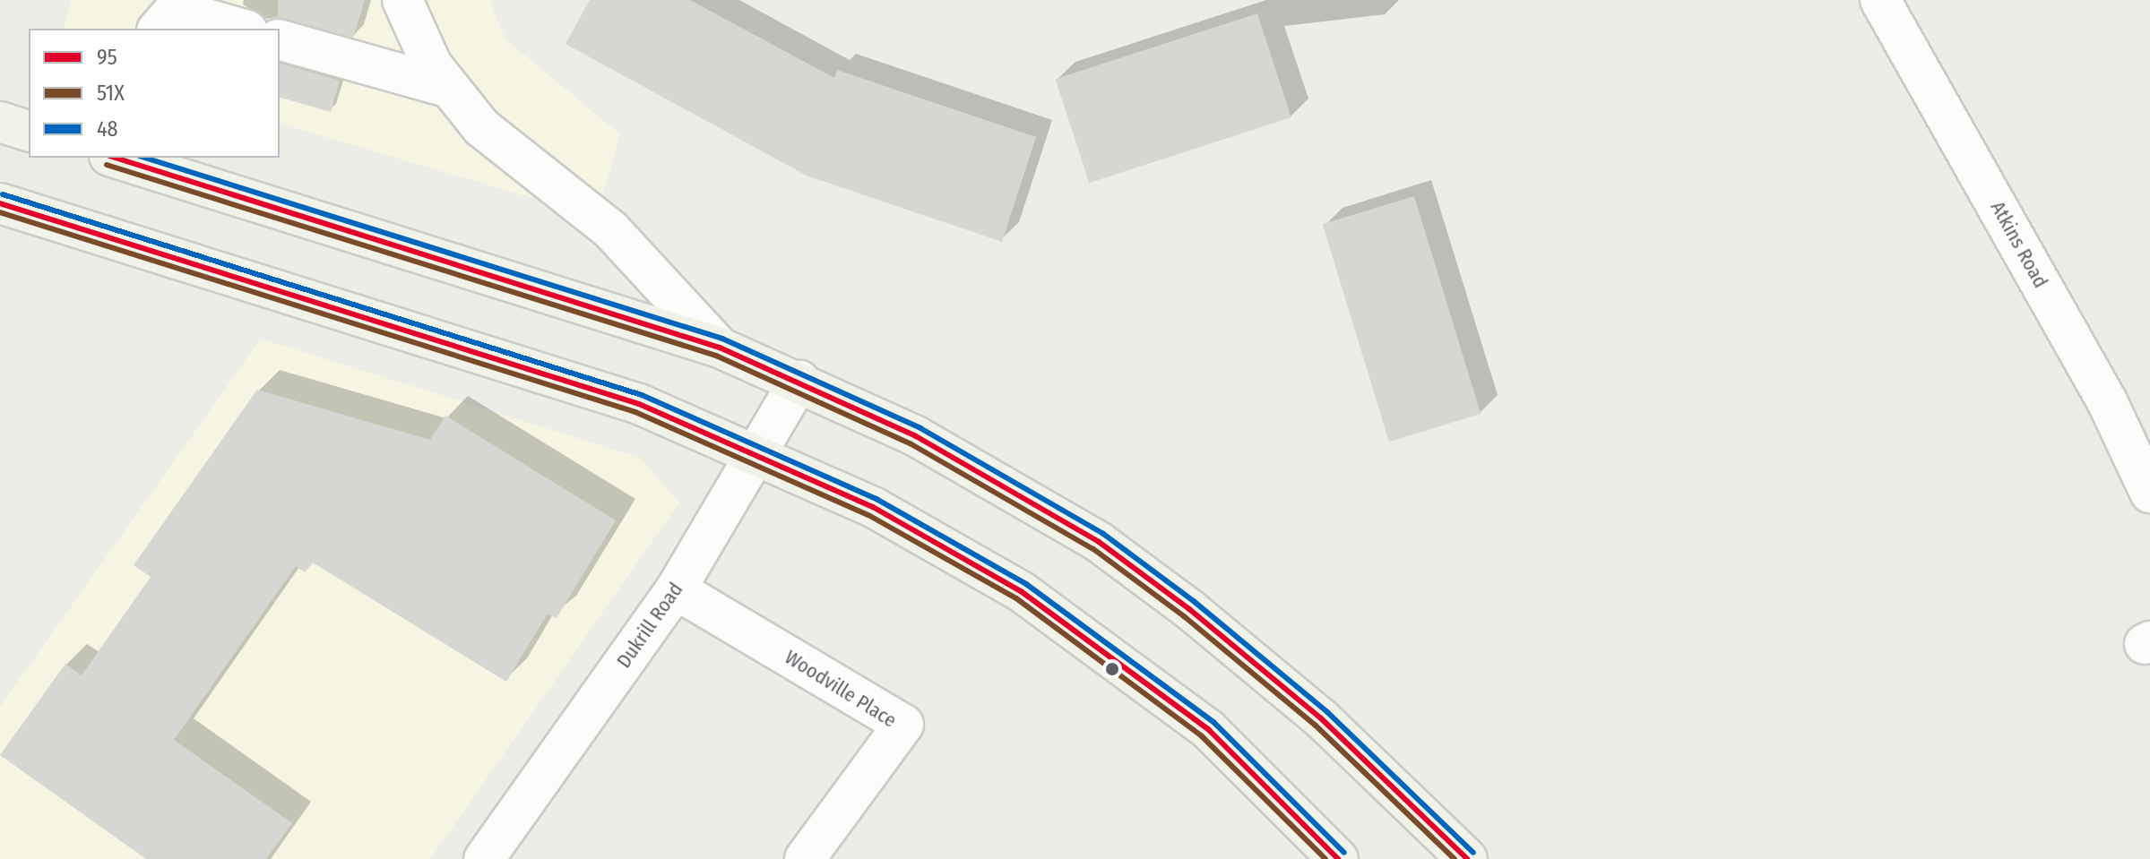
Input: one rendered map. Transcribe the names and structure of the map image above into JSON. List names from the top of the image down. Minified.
{"streets":{"street":["Atkins Road","Dukrill Road","Woodville Place"]},"crossings":[["Dukrill Road","Woodville Place"]],"lines":["transit line 95","transit line 48","transit line 51X"],"legend":["95","51X","48"]}
